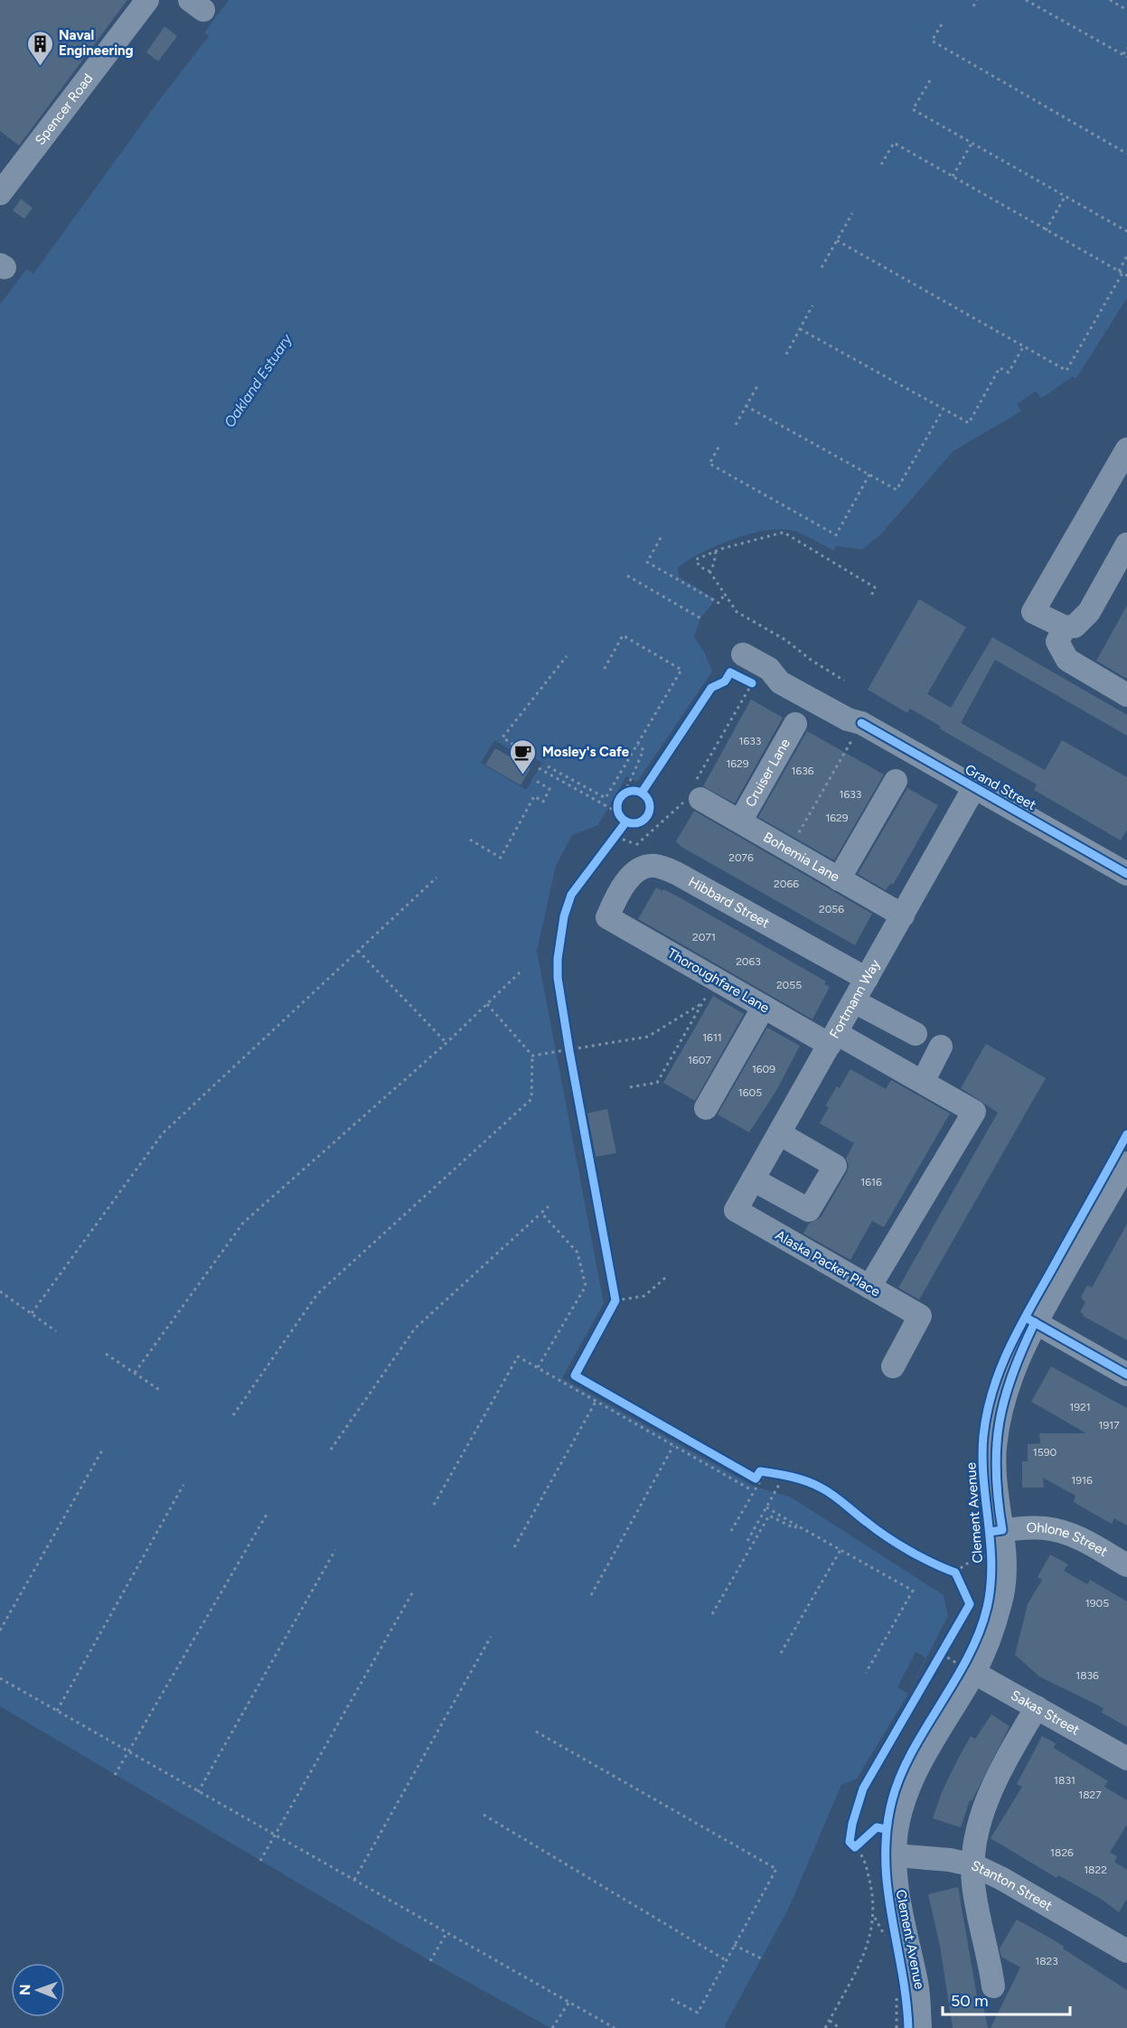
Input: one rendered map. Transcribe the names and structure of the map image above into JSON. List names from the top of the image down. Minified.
{"streets":{"street":["Spencer Road","Cruiser Lane","Grand Street","Bohemia Lane","Hibbard Street","Thoroughfare Lane","Fortmann Way","Alaska Packer Place","Ohlone Street","Sakas Street","Stanton Street"],"cycle path":["Clement Avenue"]},"crossings":[["Cruiser Lane","Bohemia Lane"],["Grand Street","Fortmann Way"],["Bohemia Lane","Fortmann Way"],["Hibbard Street","Thoroughfare Lane"],["Hibbard Street","Fortmann Way"],["Thoroughfare Lane","Fortmann Way"],["Thoroughfare Lane","Alaska Packer Place"],["Fortmann Way","Alaska Packer Place"],["Clement Avenue","Ohlone Street"]],"water":["Oakland Estuary"],"places":{"building":["Naval Engineering"],"cafe":["Mosley's Cafe"]},"house_numbers":["1633","1629","1636","1633","1629","2076","2066","2056","2071","2063","2055","1611","1607","1609","1605","1616","1921","1917","1590","1916","1905","1836","1831","1827","1826","1822","1823"],"scale_bar":"50 m","north":"left"}
